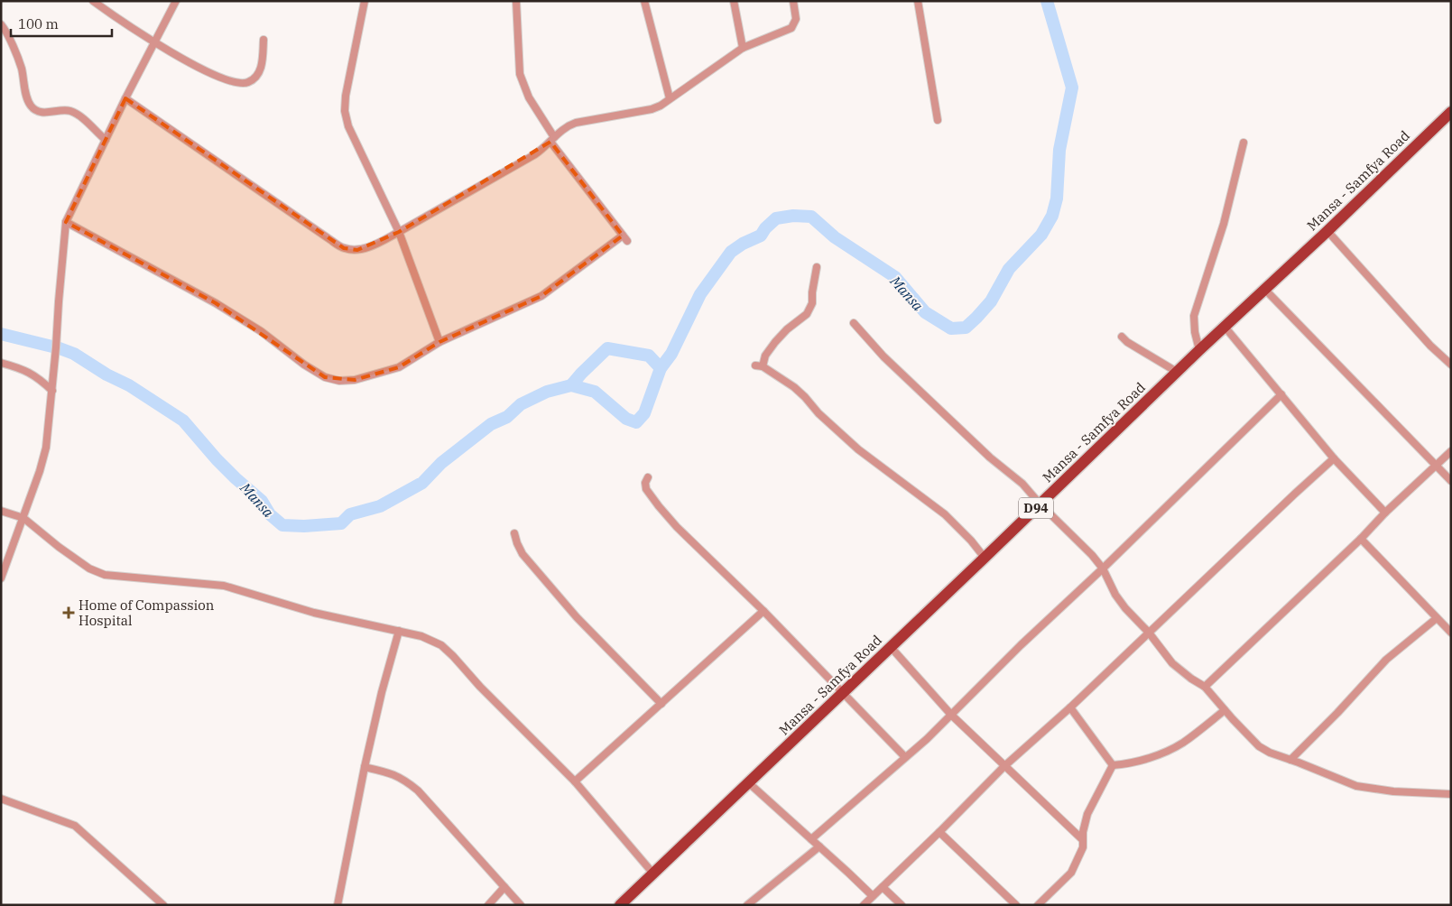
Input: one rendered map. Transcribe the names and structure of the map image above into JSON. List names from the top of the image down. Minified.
{"streets":{"main road":["Mansa - Samfya Road","D94"]},"water":["Mansa"],"places":{"health":["Home of Compassion Hospital"]},"scale_bar":"100 m"}
